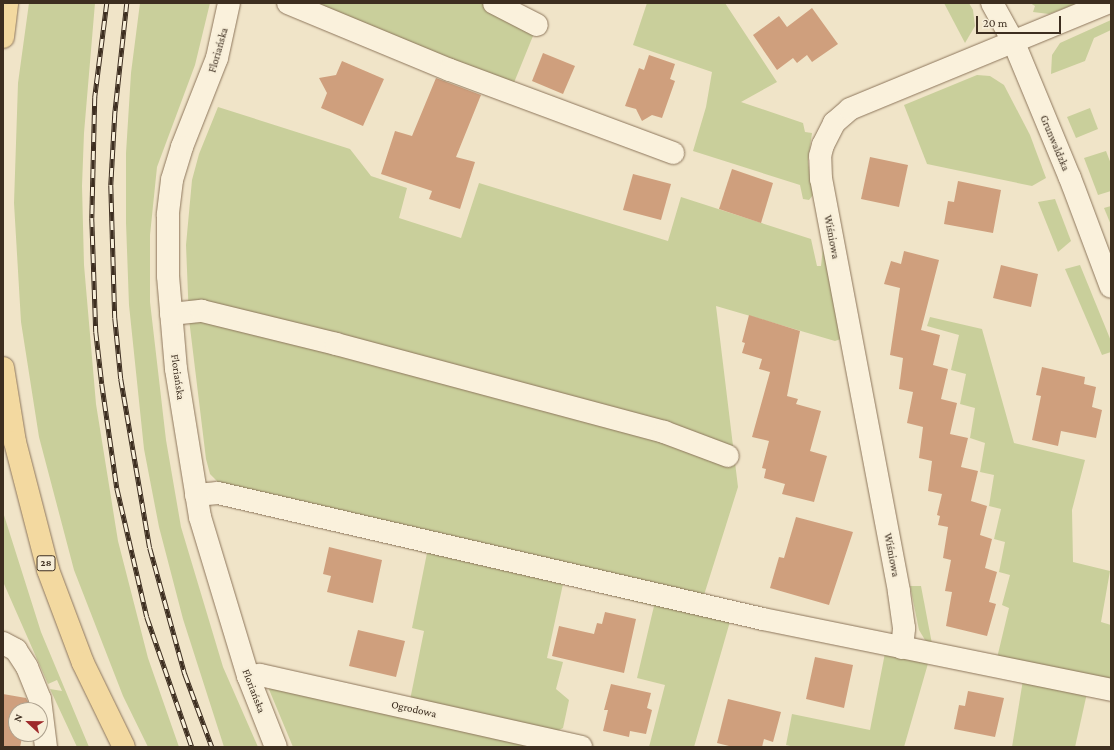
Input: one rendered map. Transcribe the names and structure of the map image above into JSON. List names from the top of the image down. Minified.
{"streets":{"main road":["28"],"street":["Floriańska","Grunwaldzka","Wiśniowa","Ogrodowa"]},"crossings":[["Floriańska","Ogrodowa"],["Grunwaldzka","Wiśniowa"]],"scale_bar":"20 m","north":"left"}
